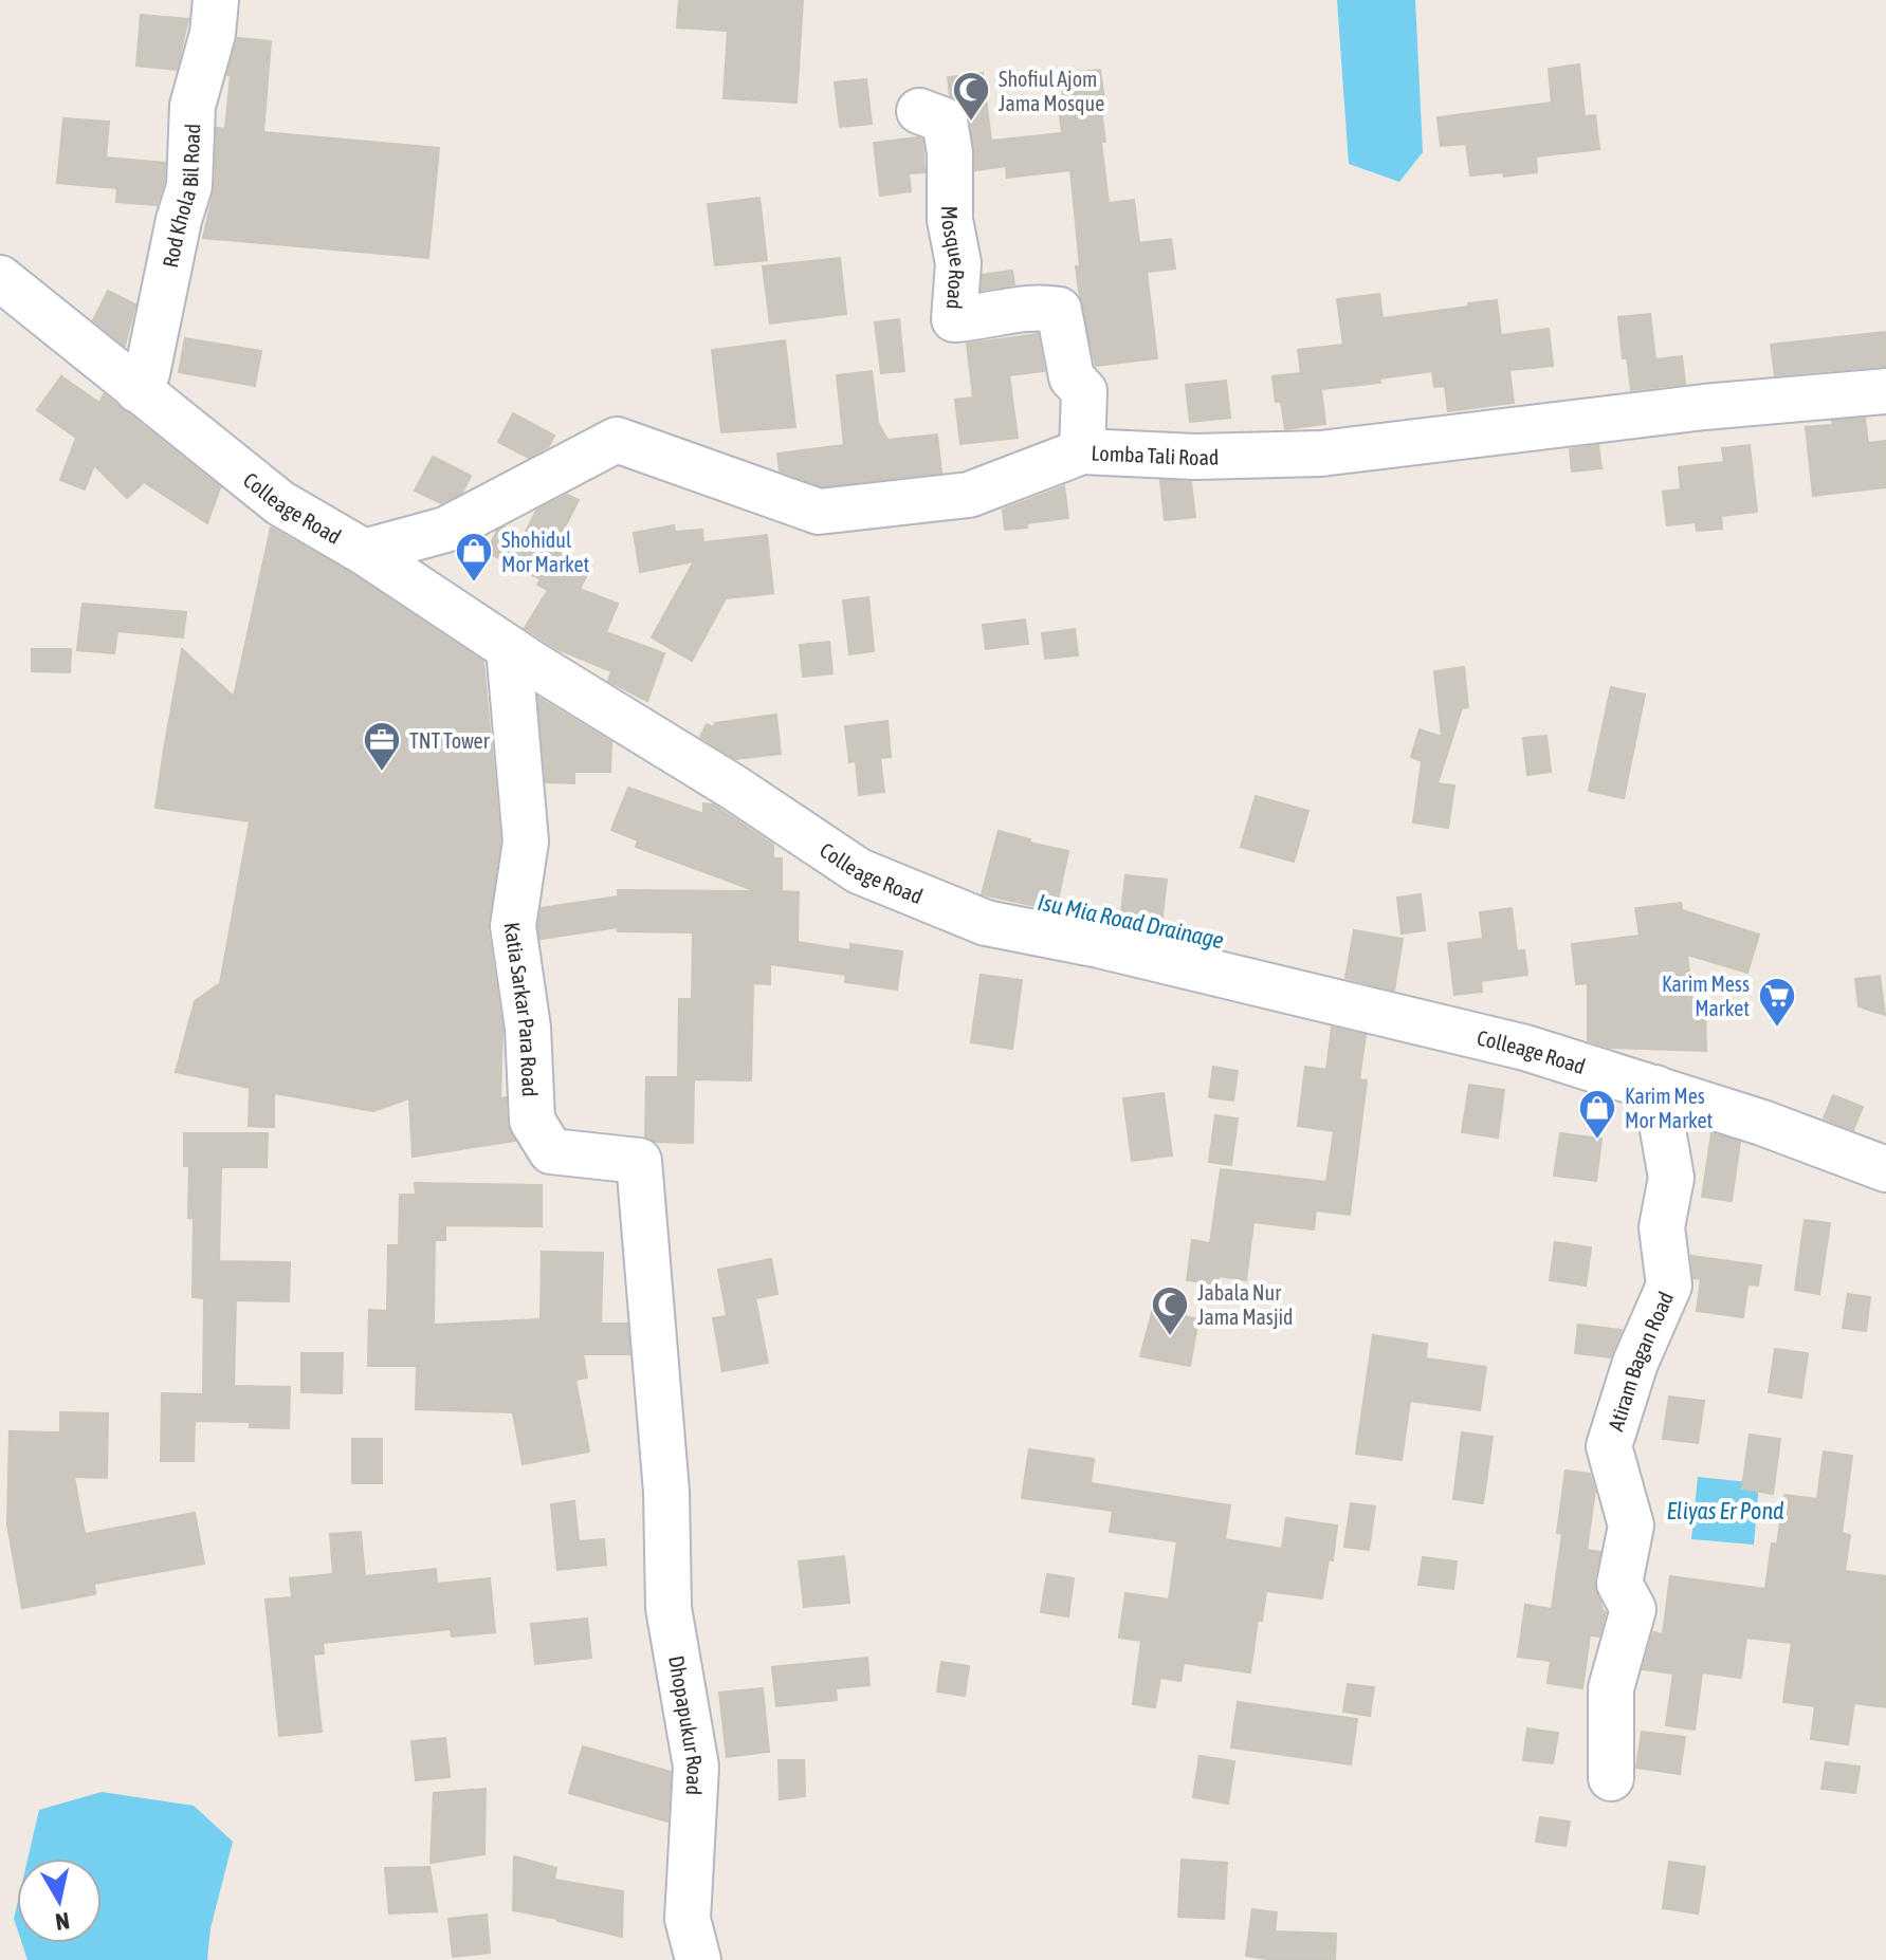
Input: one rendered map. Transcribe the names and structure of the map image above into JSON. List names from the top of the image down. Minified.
{"streets":{"street":["Rod Khola Bil Road","Mosque Road","Lomba Tali Road","Colleage Road","Katia Sarkar Para Road","Atiram Bagan Road","Dhopapukur Road"]},"crossings":[["Rod Khola Bil Road","Colleage Road"],["Mosque Road","Lomba Tali Road"],["Lomba Tali Road","Colleage Road"],["Colleage Road","Katia Sarkar Para Road"],["Colleage Road","Atiram Bagan Road"],["Katia Sarkar Para Road","Dhopapukur Road"]],"water":["Isu Mia Road Drainage","Eliyas Er Pond"],"places":{"mosque":["Shofiul Ajom Jama Mosque","Jabala Nur Jama Masjid"],"shop":["Shohidul Mor Market","Karim Mes Mor Market"],"office":["TNT Tower"],"supermarket":["Karim Mess Market"]},"north":"bottom"}
